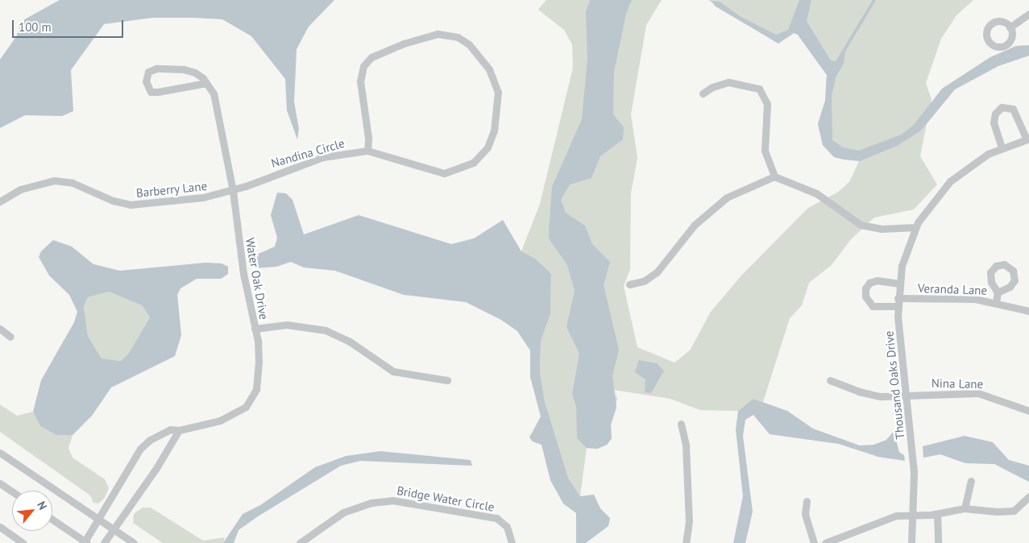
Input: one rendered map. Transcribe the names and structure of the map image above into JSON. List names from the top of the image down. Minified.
{"streets":{"street":["Nandina Circle","Barberry Lane","Water Oak Drive","Veranda Lane","Nina Lane","Thousand Oaks Drive","Bridge Water Circle"]},"crossings":[["Nandina Circle","Barberry Lane"],["Nandina Circle","Water Oak Drive"],["Barberry Lane","Water Oak Drive"],["Veranda Lane","Thousand Oaks Drive"],["Nina Lane","Thousand Oaks Drive"]],"scale_bar":"100 m","north":"top right"}
